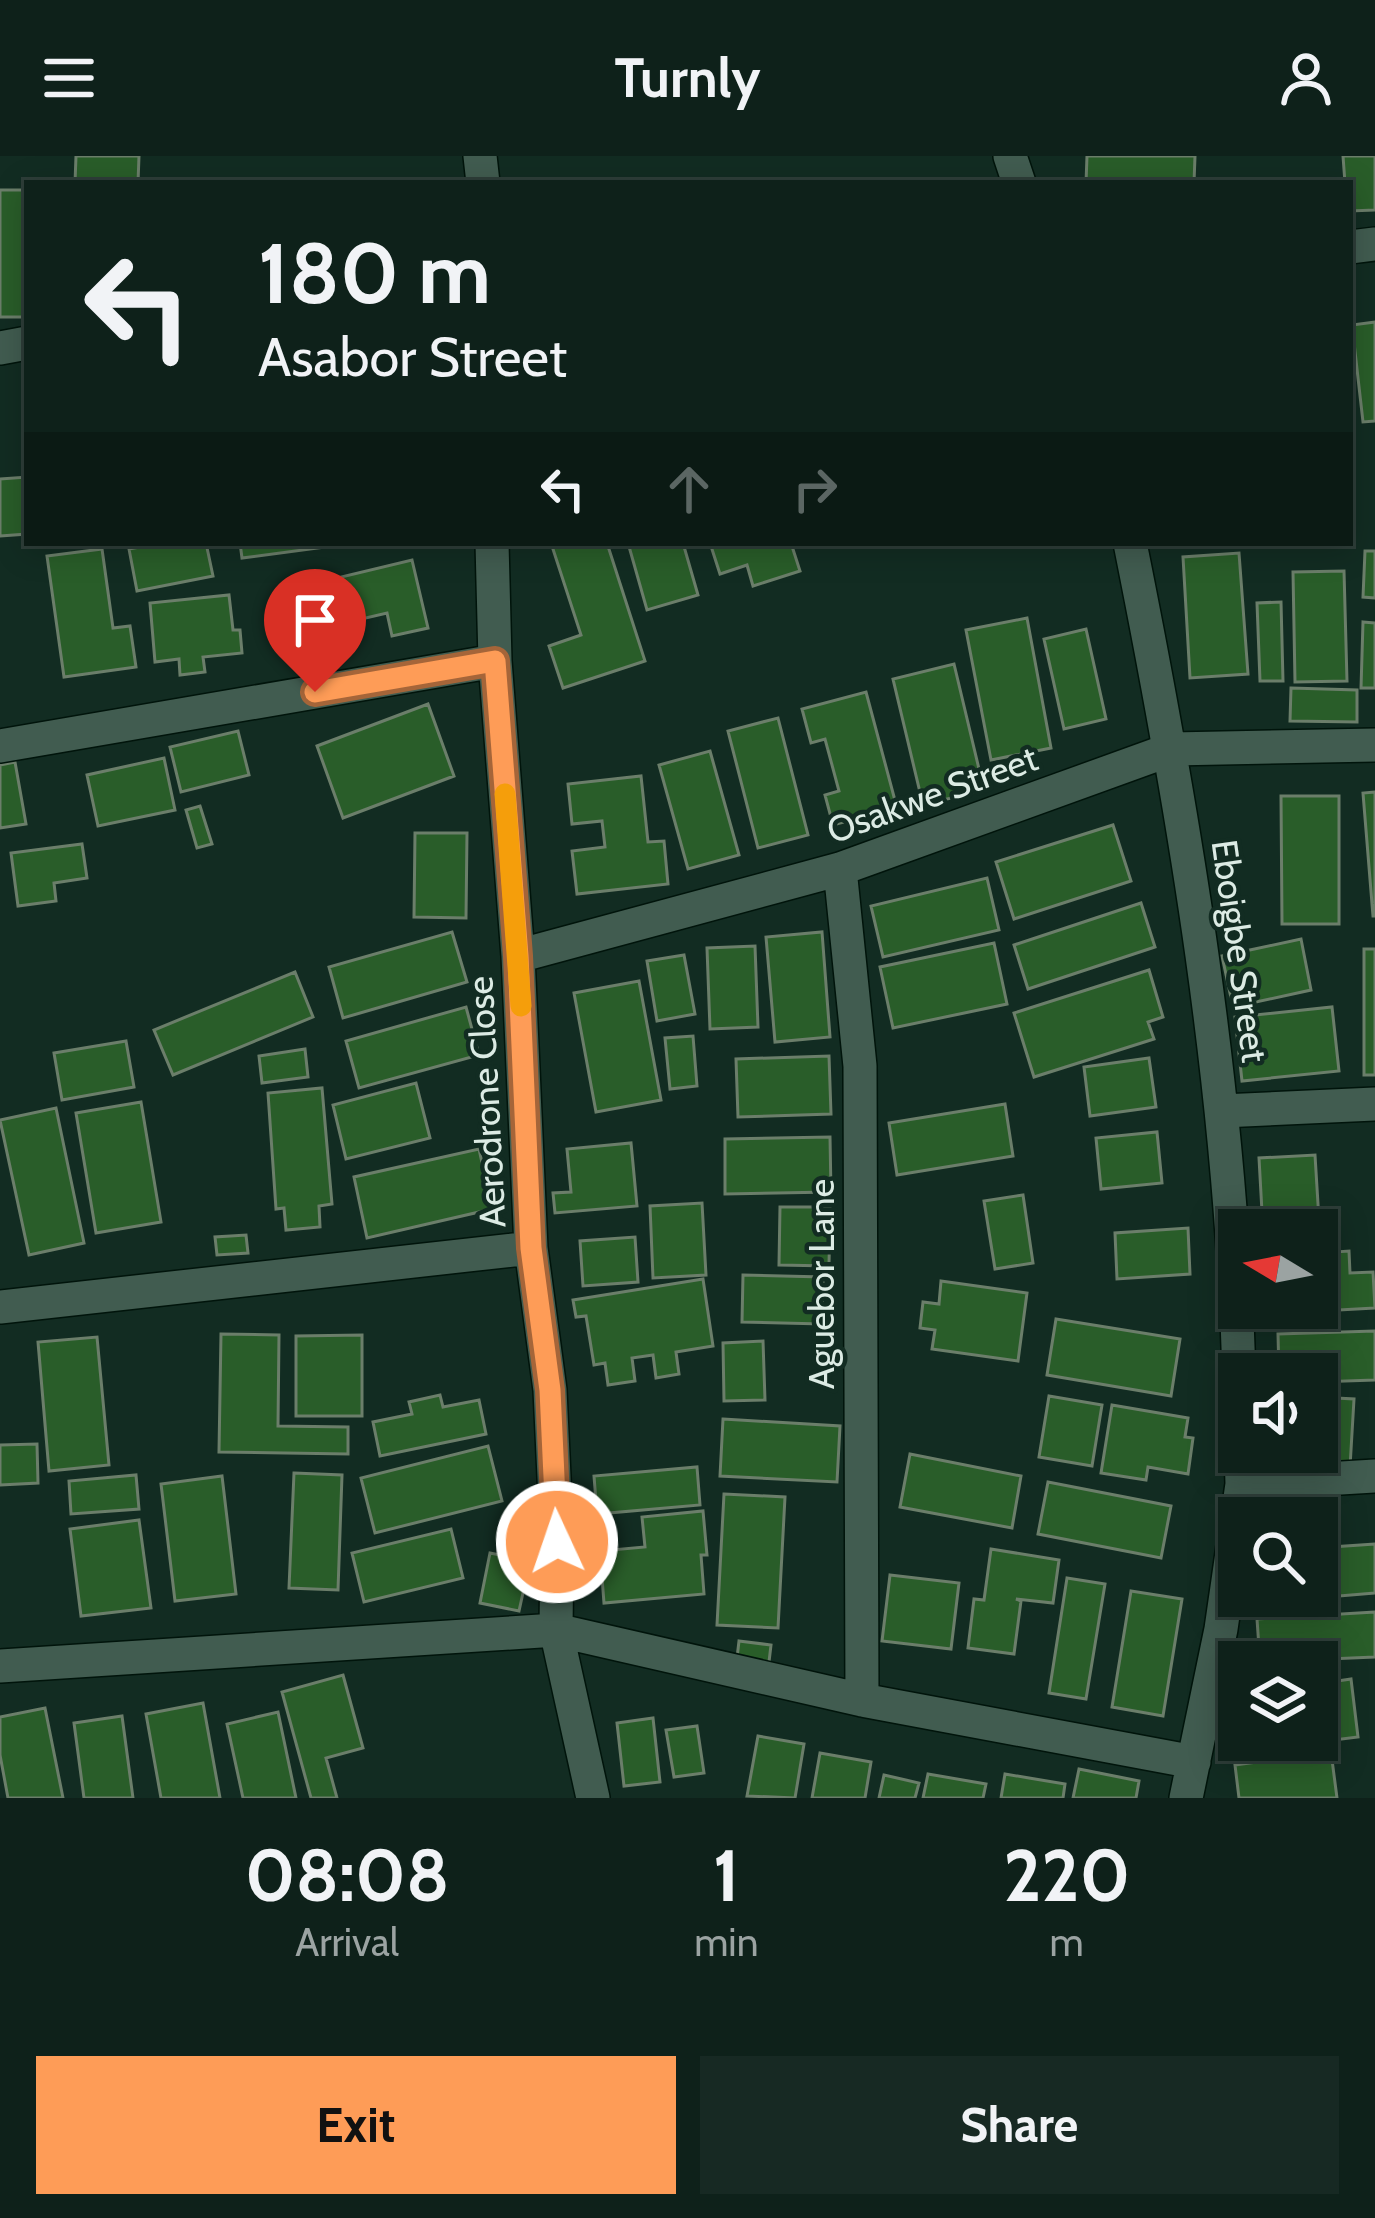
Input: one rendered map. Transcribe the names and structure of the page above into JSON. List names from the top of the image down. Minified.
{"streets":{"street":["Osakwe Street","Eboigbe Street","Aerodrone Close","Aguebor Lane"]},"crossings":[["Osakwe Street","Eboigbe Street"],["Osakwe Street","Aerodrone Close"],["Osakwe Street","Aguebor Lane"]],"north":"left","page":{"header":"Turnly","turn":["180 m","Asabor Street"],"eta":["08:08","Arrival","1","min","220","m"],"buttons":["Exit","Share"]}}
